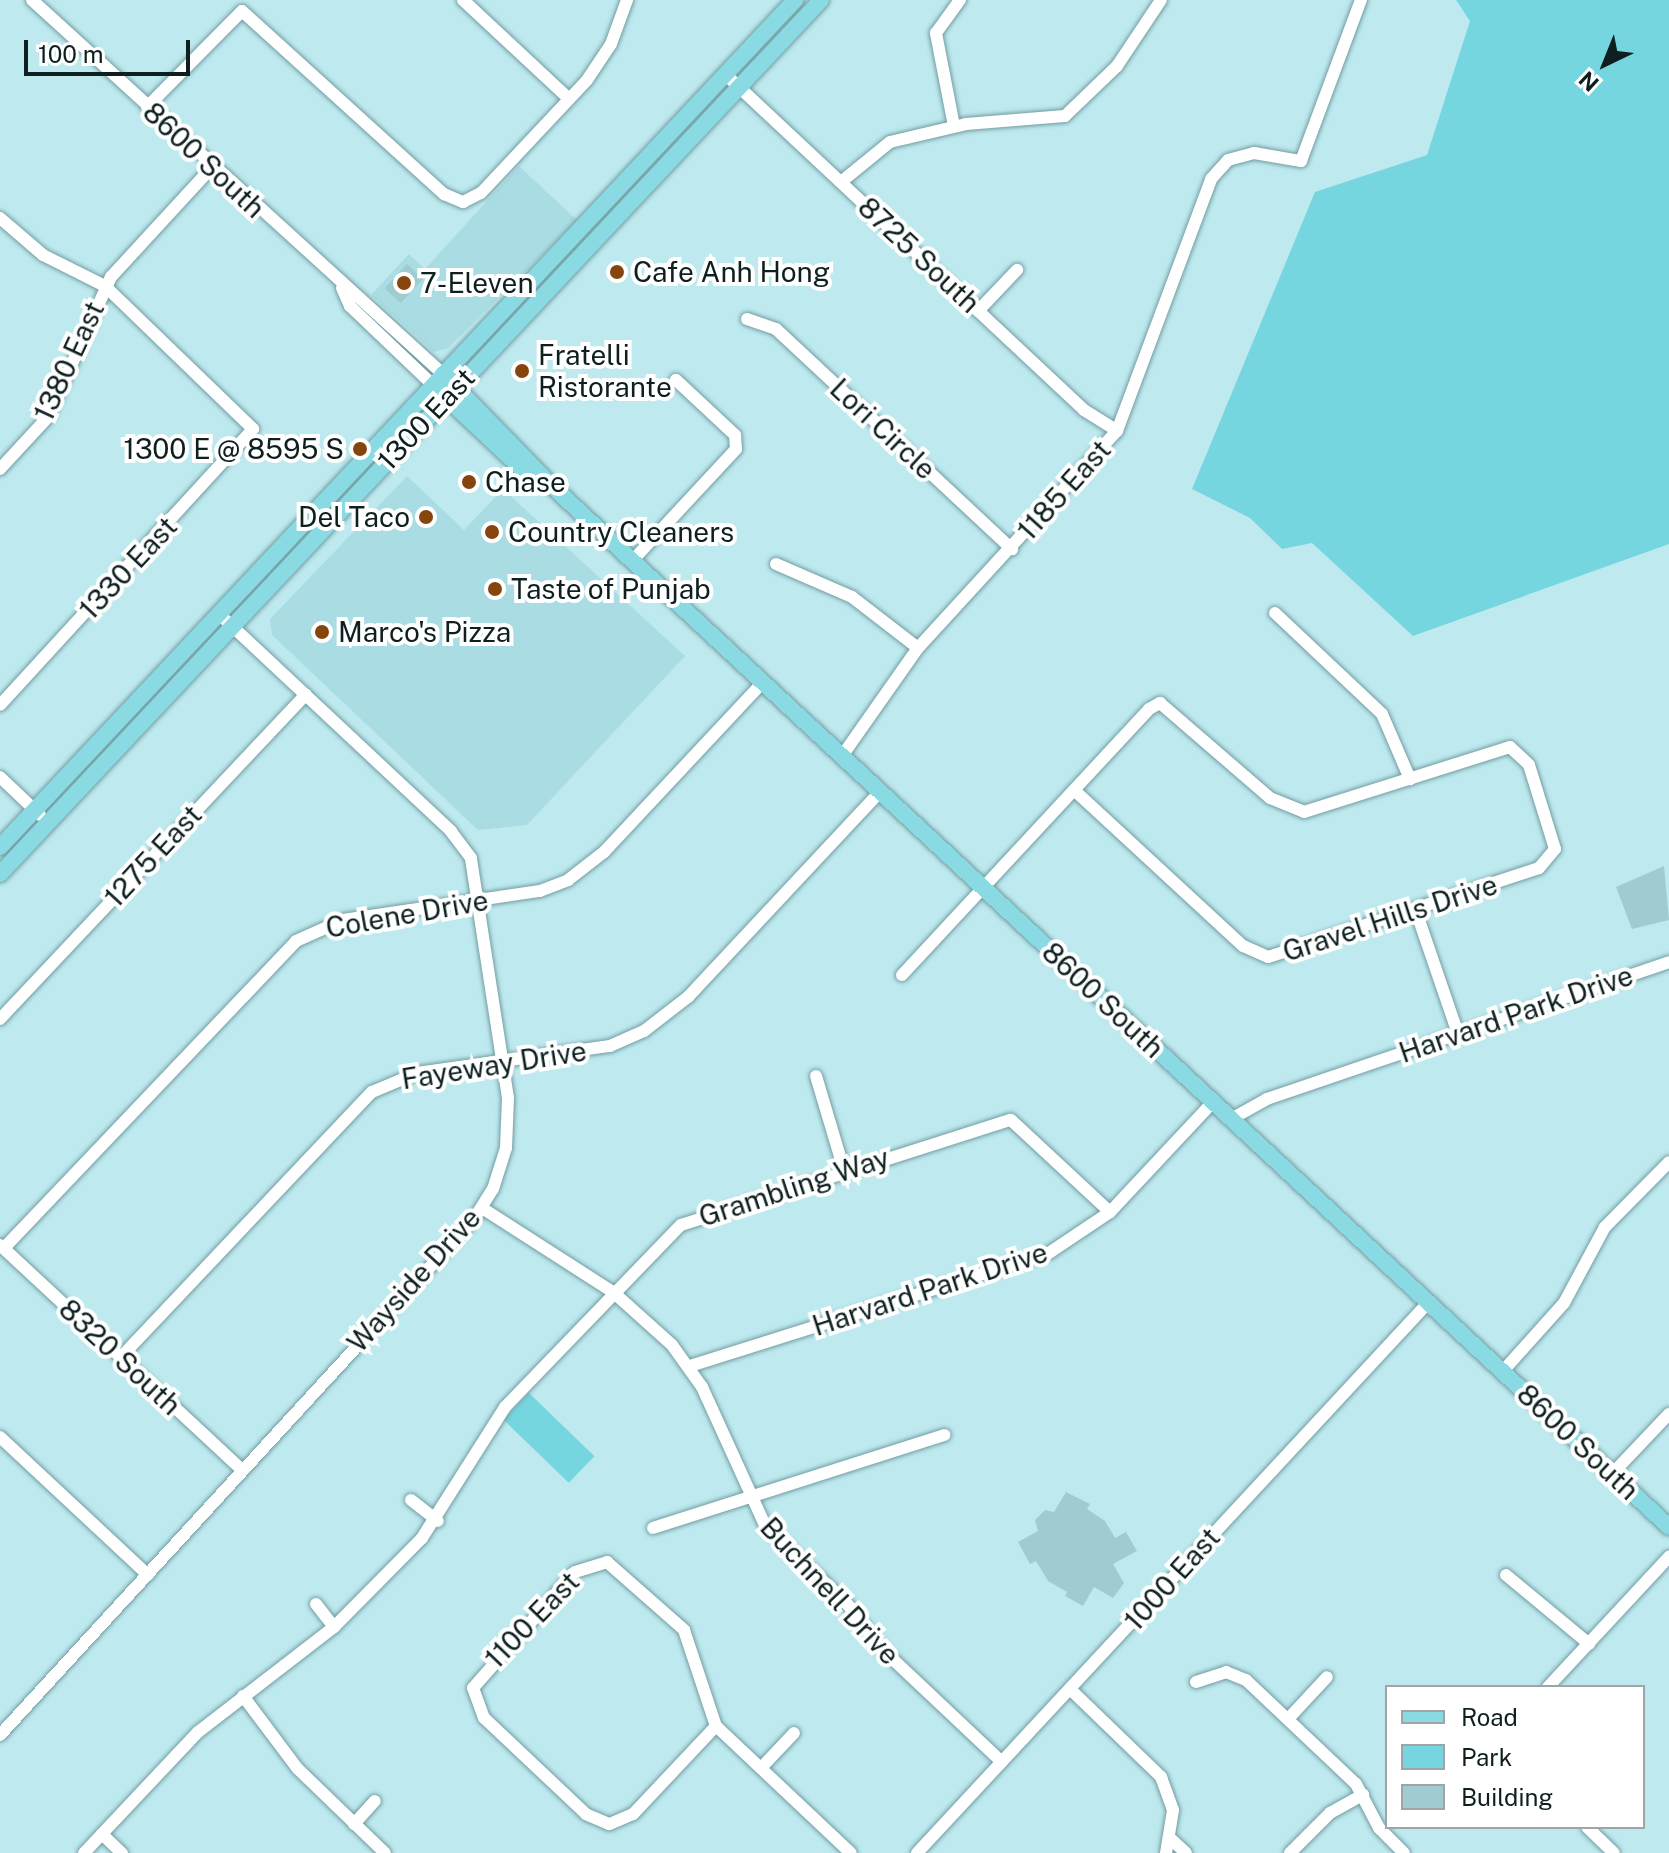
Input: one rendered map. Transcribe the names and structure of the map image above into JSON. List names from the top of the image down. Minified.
{"streets":{"main road":["8600 South","1300 East"],"street":["8725 South","1380 East","Lori Circle","1185 East","1330 East","1275 East","Colene Drive","Gravel Hills Drive","Harvard Park Drive","Fayeway Drive","Grambling Way","Wayside Drive","8320 South","1000 East","Buchnell Drive","1100 East"]},"crossings":[["8600 South","1380 East"],["8600 South","1300 East"],["8600 South","1185 East"],["8600 South","Colene Drive"],["8600 South","Harvard Park Drive"],["8600 South","Fayeway Drive"],["8600 South","1000 East"],["8725 South","1300 East"],["8725 South","1185 East"],["1380 East","1330 East"],["1300 East","Wayside Drive"],["Lori Circle","1185 East"],["1275 East","Wayside Drive"],["Colene Drive","Wayside Drive"],["Colene Drive","8320 South"],["Harvard Park Drive","Grambling Way"],["Harvard Park Drive","Buchnell Drive"],["Fayeway Drive","Wayside Drive"],["Fayeway Drive","8320 South"],["Grambling Way","Buchnell Drive"],["Wayside Drive","8320 South"],["Wayside Drive","Buchnell Drive"],["1000 East","Buchnell Drive"]],"places":["Cafe Anh Hong","7-Eleven","Fratelli Ristorante","1300 E @ 8595 S","Chase","Del Taco","Country Cleaners","Taste of Punjab","Marco's Pizza"],"legend":["Road","Park","Building"],"scale_bar":"100 m","north":"bottom left"}
